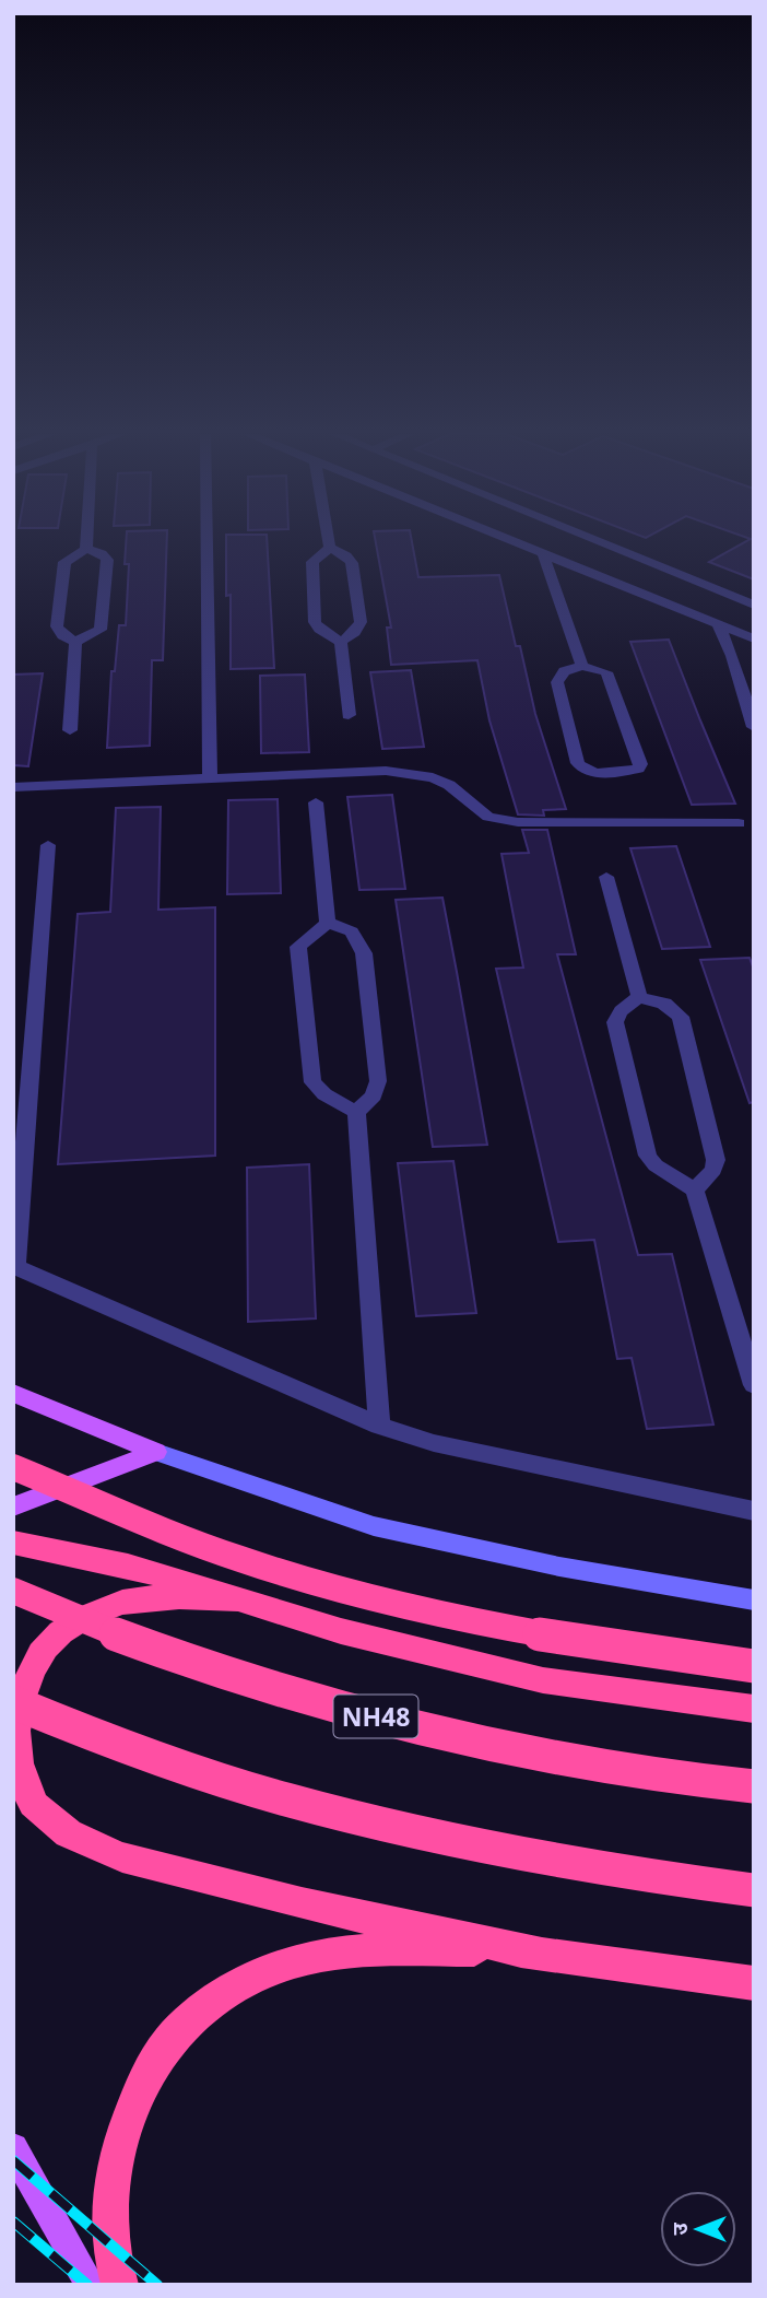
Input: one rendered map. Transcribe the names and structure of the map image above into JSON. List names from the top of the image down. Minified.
{"streets":{"highway":["NH48"]},"north":"left"}
